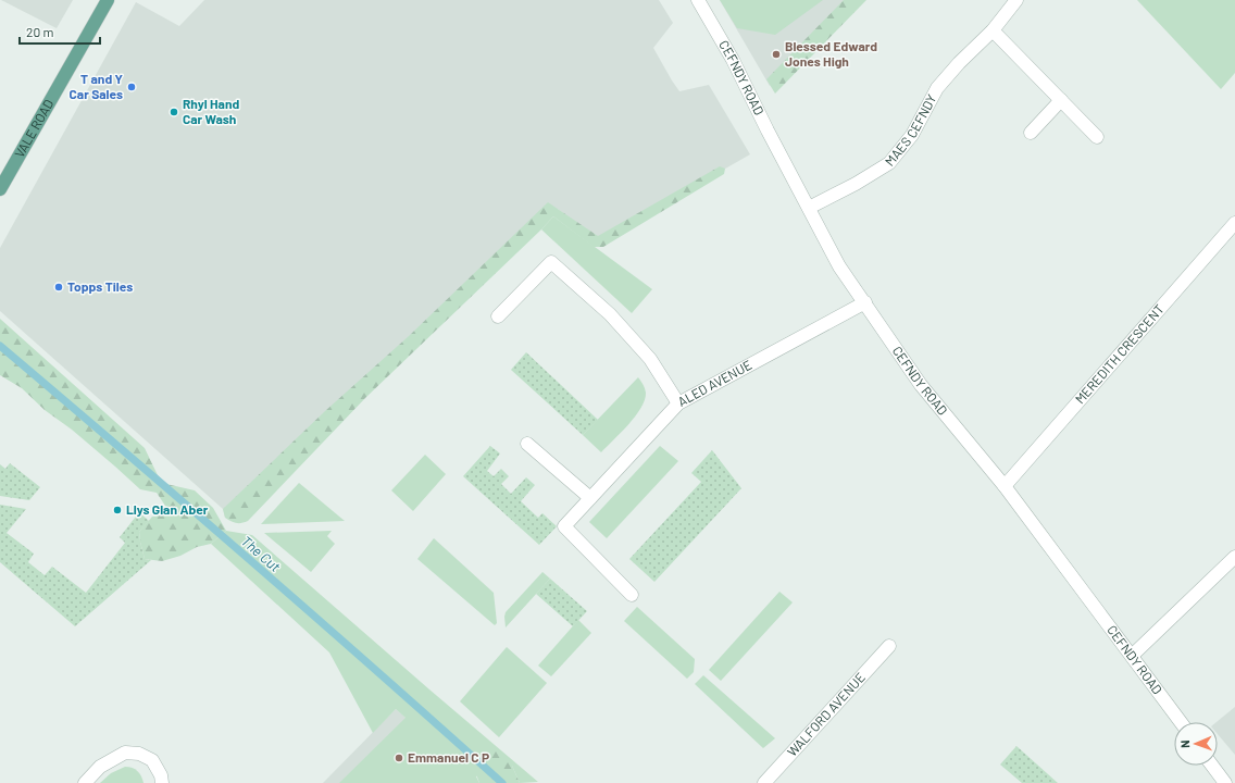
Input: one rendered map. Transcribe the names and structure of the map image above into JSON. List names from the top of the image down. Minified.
{"streets":{"main road":["VALE ROAD"],"street":["CEFNDY ROAD","MAES CEFNDY","MEREDITH CRESCENT","ALED AVENUE","WALFORD AVENUE"]},"crossings":[["CEFNDY ROAD","MAES CEFNDY"],["CEFNDY ROAD","MEREDITH CRESCENT"],["CEFNDY ROAD","ALED AVENUE"]],"water":["The Cut"],"places":["Blessed Edward Jones High","T and Y Car Sales","Rhyl Hand Car Wash","Topps Tiles","Llys Glan Aber","Emmanuel C P"],"scale_bar":"20 m","north":"left"}
